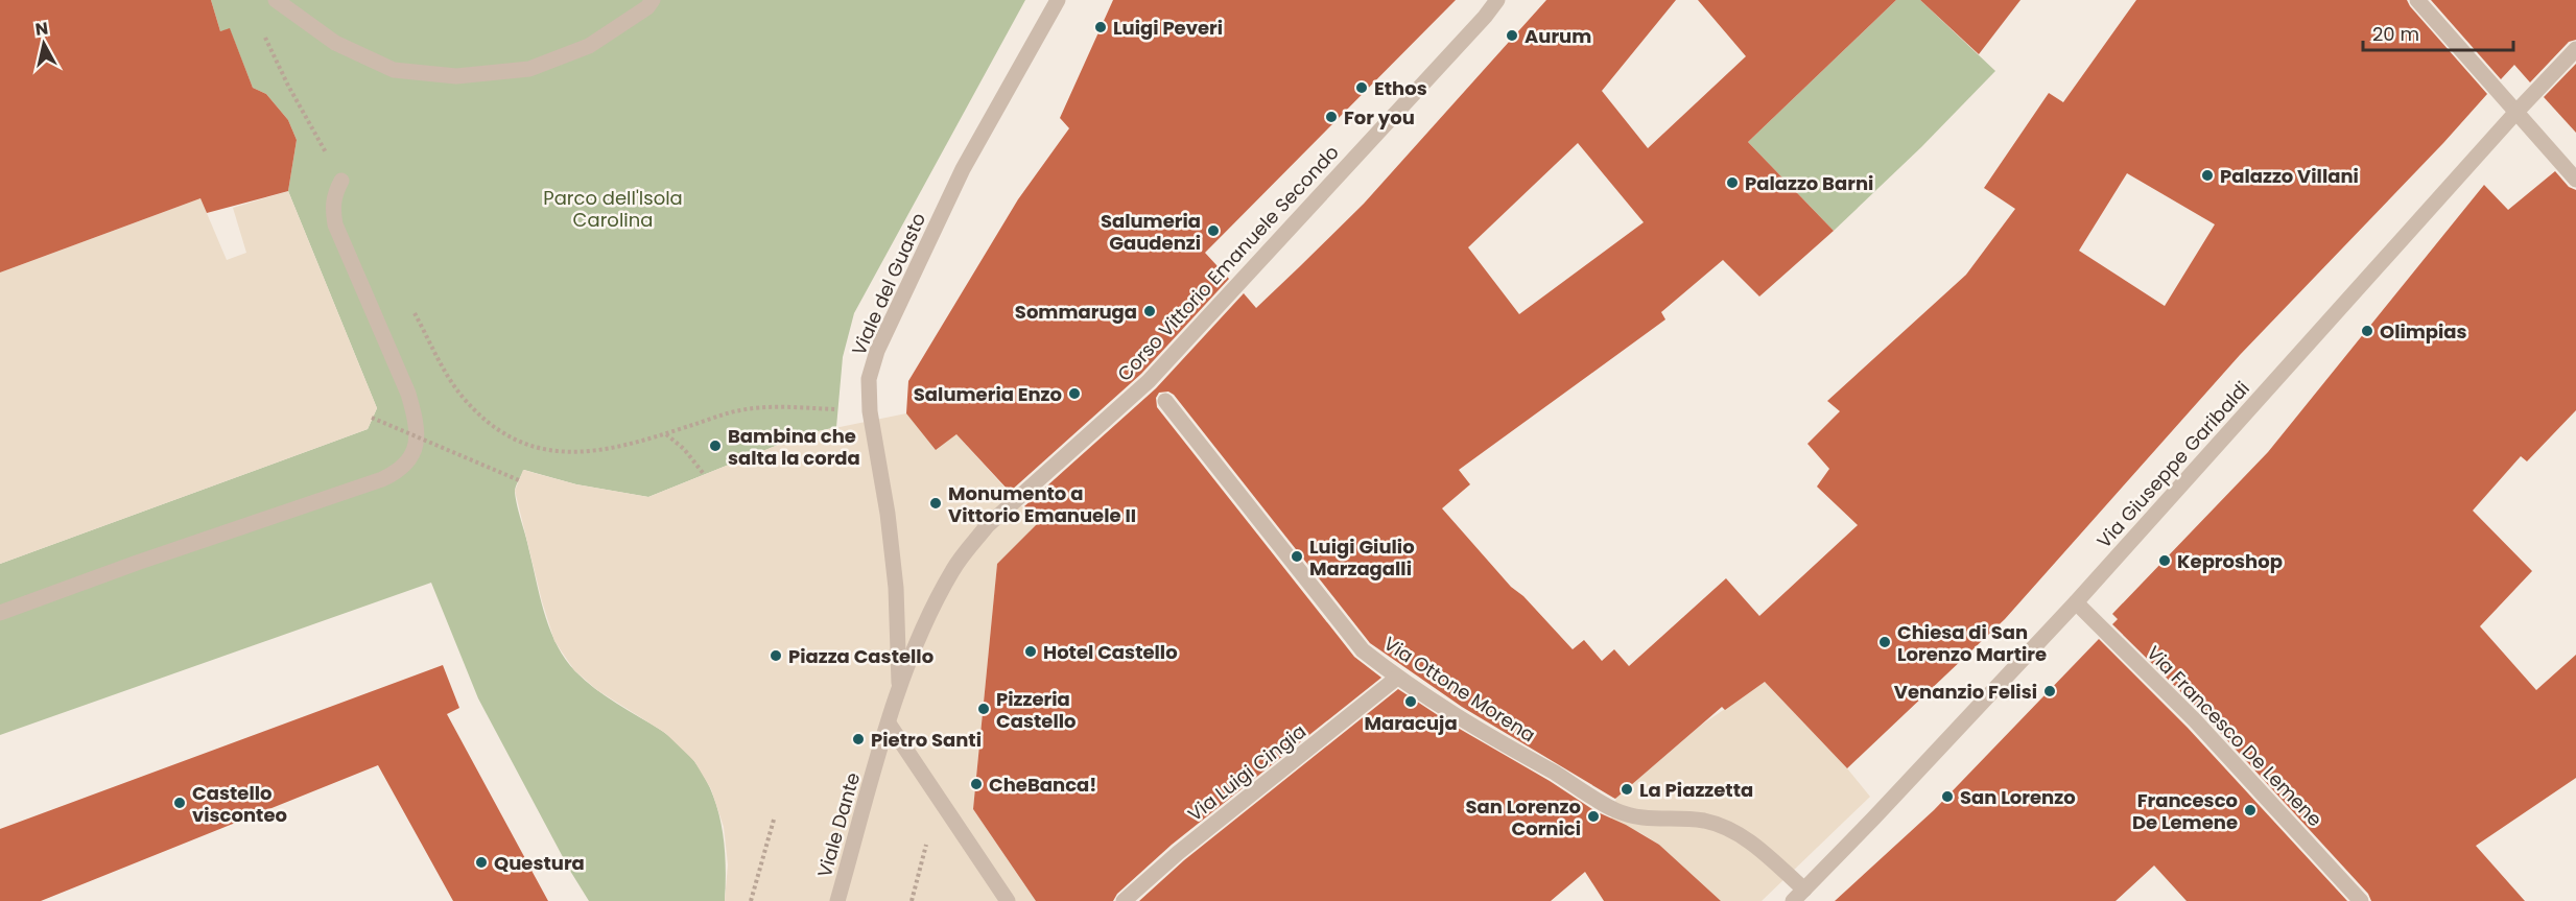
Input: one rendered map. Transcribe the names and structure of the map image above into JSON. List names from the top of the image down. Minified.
{"streets":{"street":["Corso Vittorio Emanuele Secondo","Viale del Guasto","Via Giuseppe Garibaldi","Via Ottone Morena","Via Francesco De Lemene","Via Luigi Cingia","Viale Dante"]},"crossings":[["Corso Vittorio Emanuele Secondo","Viale del Guasto"],["Corso Vittorio Emanuele Secondo","Viale Dante"],["Viale del Guasto","Viale Dante"],["Via Giuseppe Garibaldi","Via Ottone Morena"],["Via Giuseppe Garibaldi","Via Francesco De Lemene"],["Via Ottone Morena","Via Luigi Cingia"]],"parks":["Parco dell'Isola Carolina"],"places":["Luigi Peveri","Aurum","Ethos","For you","Palazzo Villani","Palazzo Barni","Salumeria Gaudenzi","Sommaruga","Olimpias","Salumeria Enzo","Bambina che salta la corda","Monumento a Vittorio Emanuele II","Luigi Giulio Marzagalli","Keproshop","Chiesa di San Lorenzo Martire","Hotel Castello","Piazza Castello","Venanzio Felisi","Maracuja","Pizzeria Castello","Pietro Santi","CheBanca!","La Piazzetta","San Lorenzo","Castello visconteo","Francesco De Lemene","San Lorenzo Cornici","Questura"],"scale_bar":"20 m","north":"top"}
